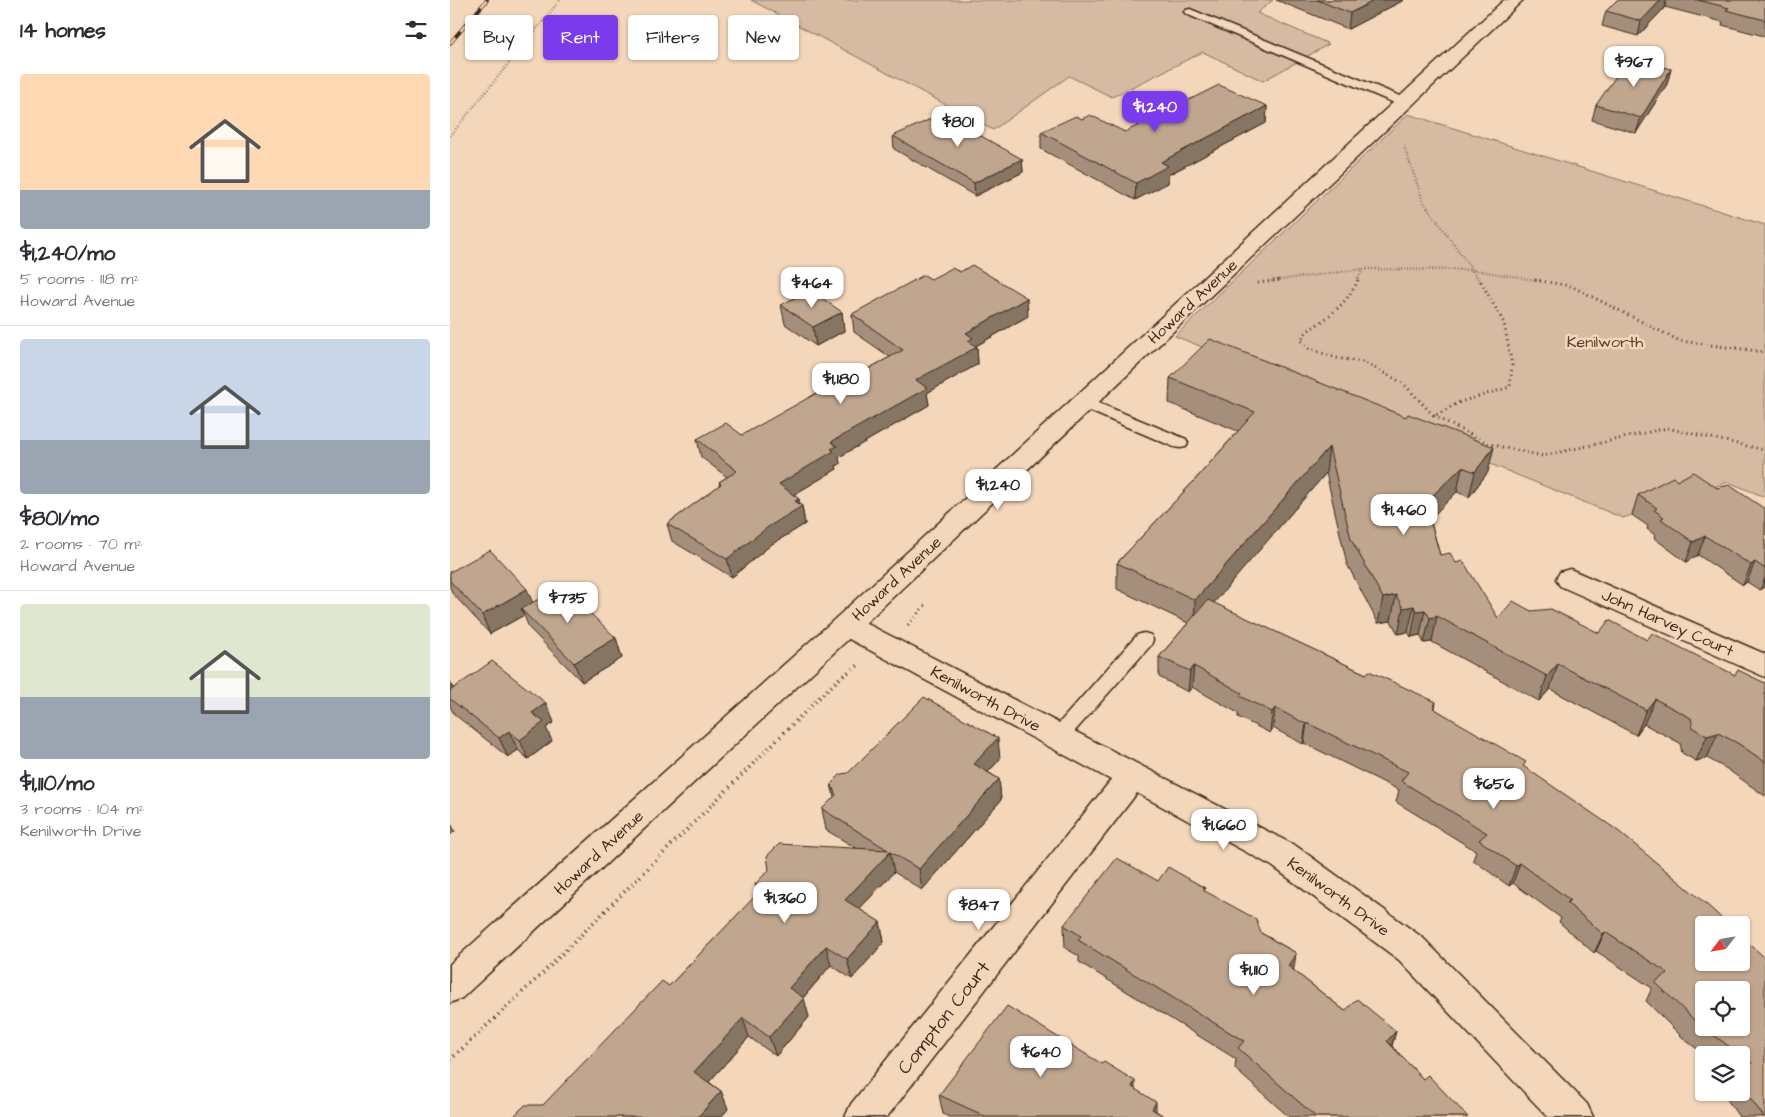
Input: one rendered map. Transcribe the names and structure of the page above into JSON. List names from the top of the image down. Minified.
{"streets":{"street":["Howard Avenue","John Harvey Court","Kenilworth Drive","Compton Court"]},"crossings":[["Howard Avenue","Kenilworth Drive"],["Kenilworth Drive","Compton Court"]],"parks":["Kenilworth"],"north":"bottom left","page":{"heading":"14 homes","chip":["Buy","Rent","Filters","New"],"price":["$967","$1,240","$801","$464","$1,180","$1,240","$1,460","$735","$656","$1,660","$1,360","$847","$1,110","$640"],"list":[{"name":"$1,240/mo","note":"5 rooms · 118 m² · Howard Avenue"},{"name":"$801/mo","note":"2 rooms · 70 m² · Howard Avenue"},{"name":"$1,110/mo","note":"3 rooms · 104 m² · Kenilworth Drive"}]}}
